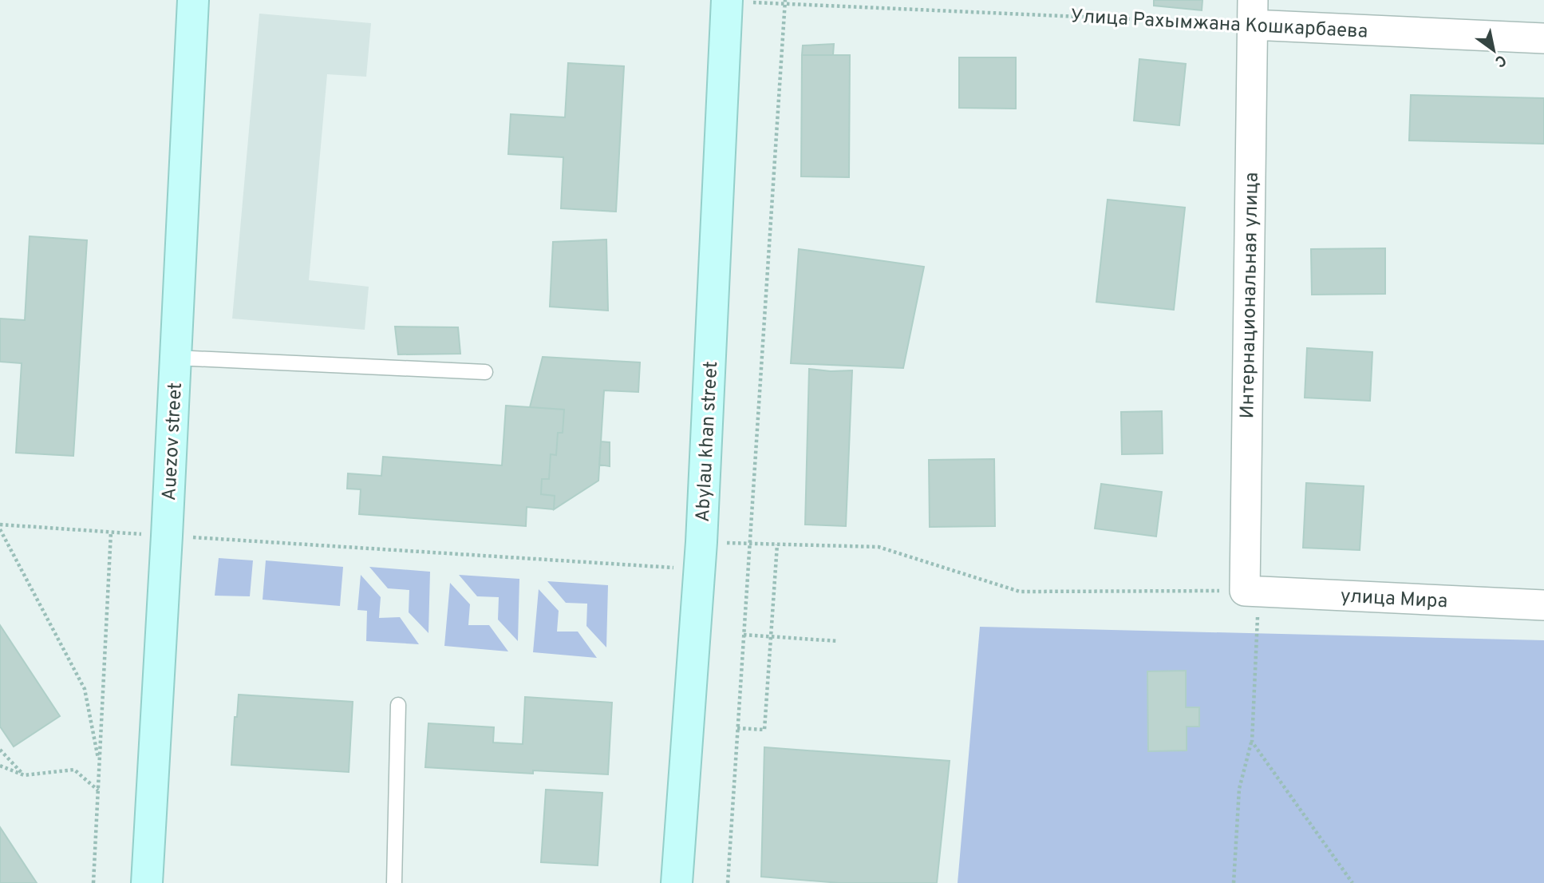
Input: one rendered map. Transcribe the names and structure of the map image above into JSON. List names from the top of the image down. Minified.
{"streets":{"main road":["Auezov street","Abylau khan street"],"street":["Улица Рахымжана Кошкарбаева","Интернациональная улица","улица Мира"]},"crossings":[["Улица Рахымжана Кошкарбаева","Интернациональная улица"],["Улица Рахымжана Кошкарбаева","Abylau khan street"],["Интернациональная улица","улица Мира"]],"north":"bottom right"}
